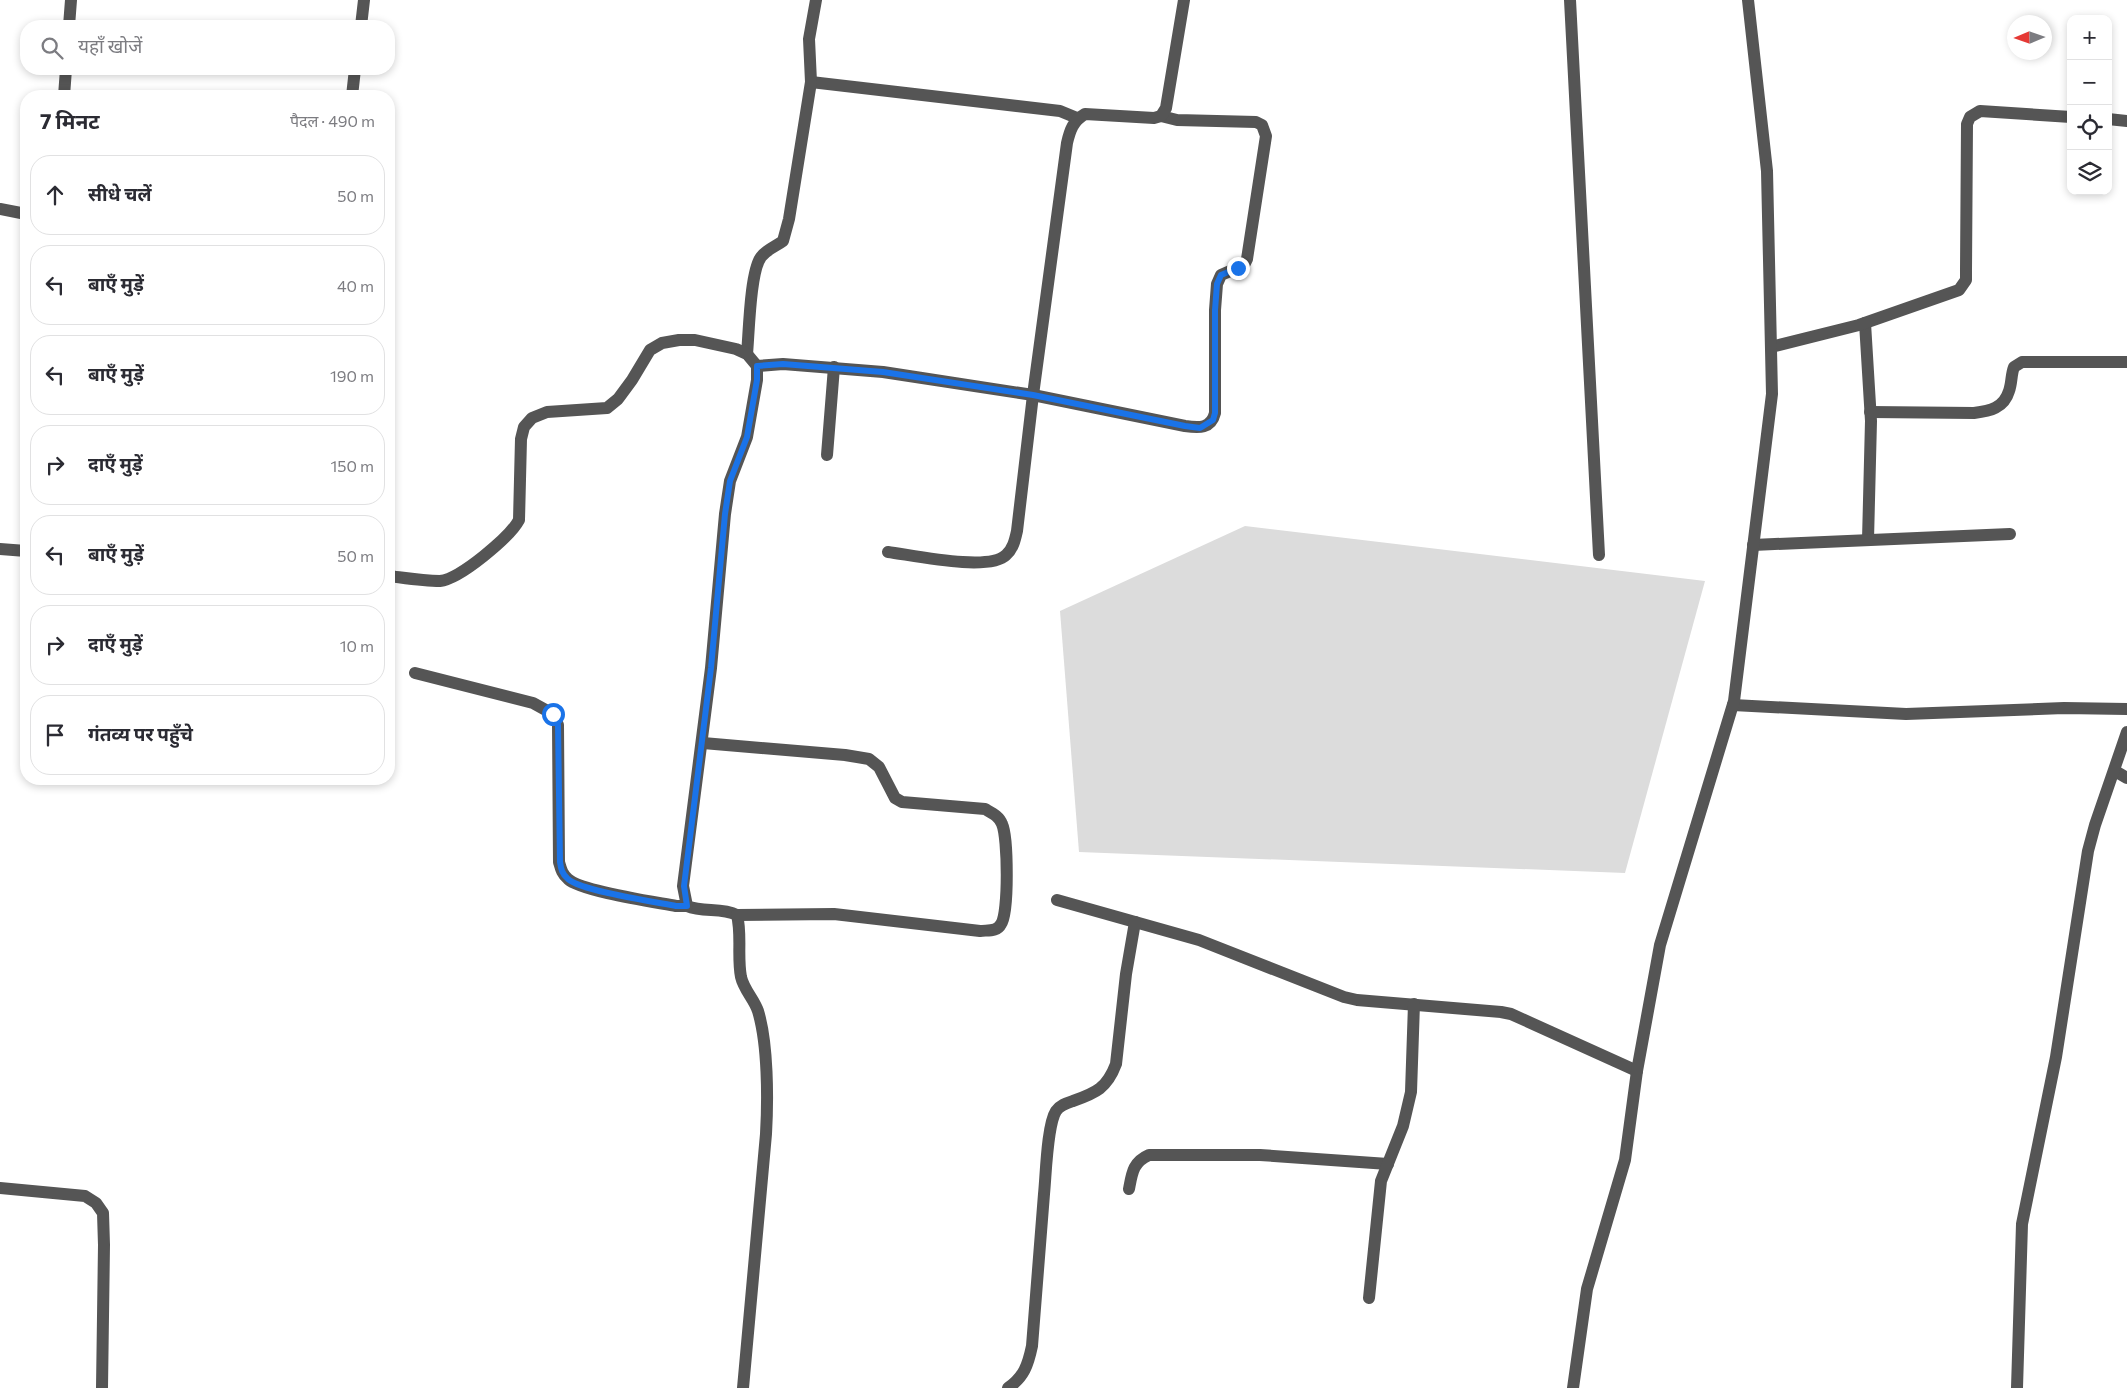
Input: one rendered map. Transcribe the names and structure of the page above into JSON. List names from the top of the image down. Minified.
{"north":"left","page":{"map_buttons":["+","−"],"search":"यहाँ खोजें","heading":["7 मिनट","पैदल · 490 m"],"list":[["सीधे चलें","50 m"],["बाएँ मुड़ें","40 m"],["बाएँ मुड़ें","190 m"],["दाएँ मुड़ें","150 m"],["बाएँ मुड़ें","50 m"],["दाएँ मुड़ें","10 m"],"गंतव्य पर पहुँचे"]}}
